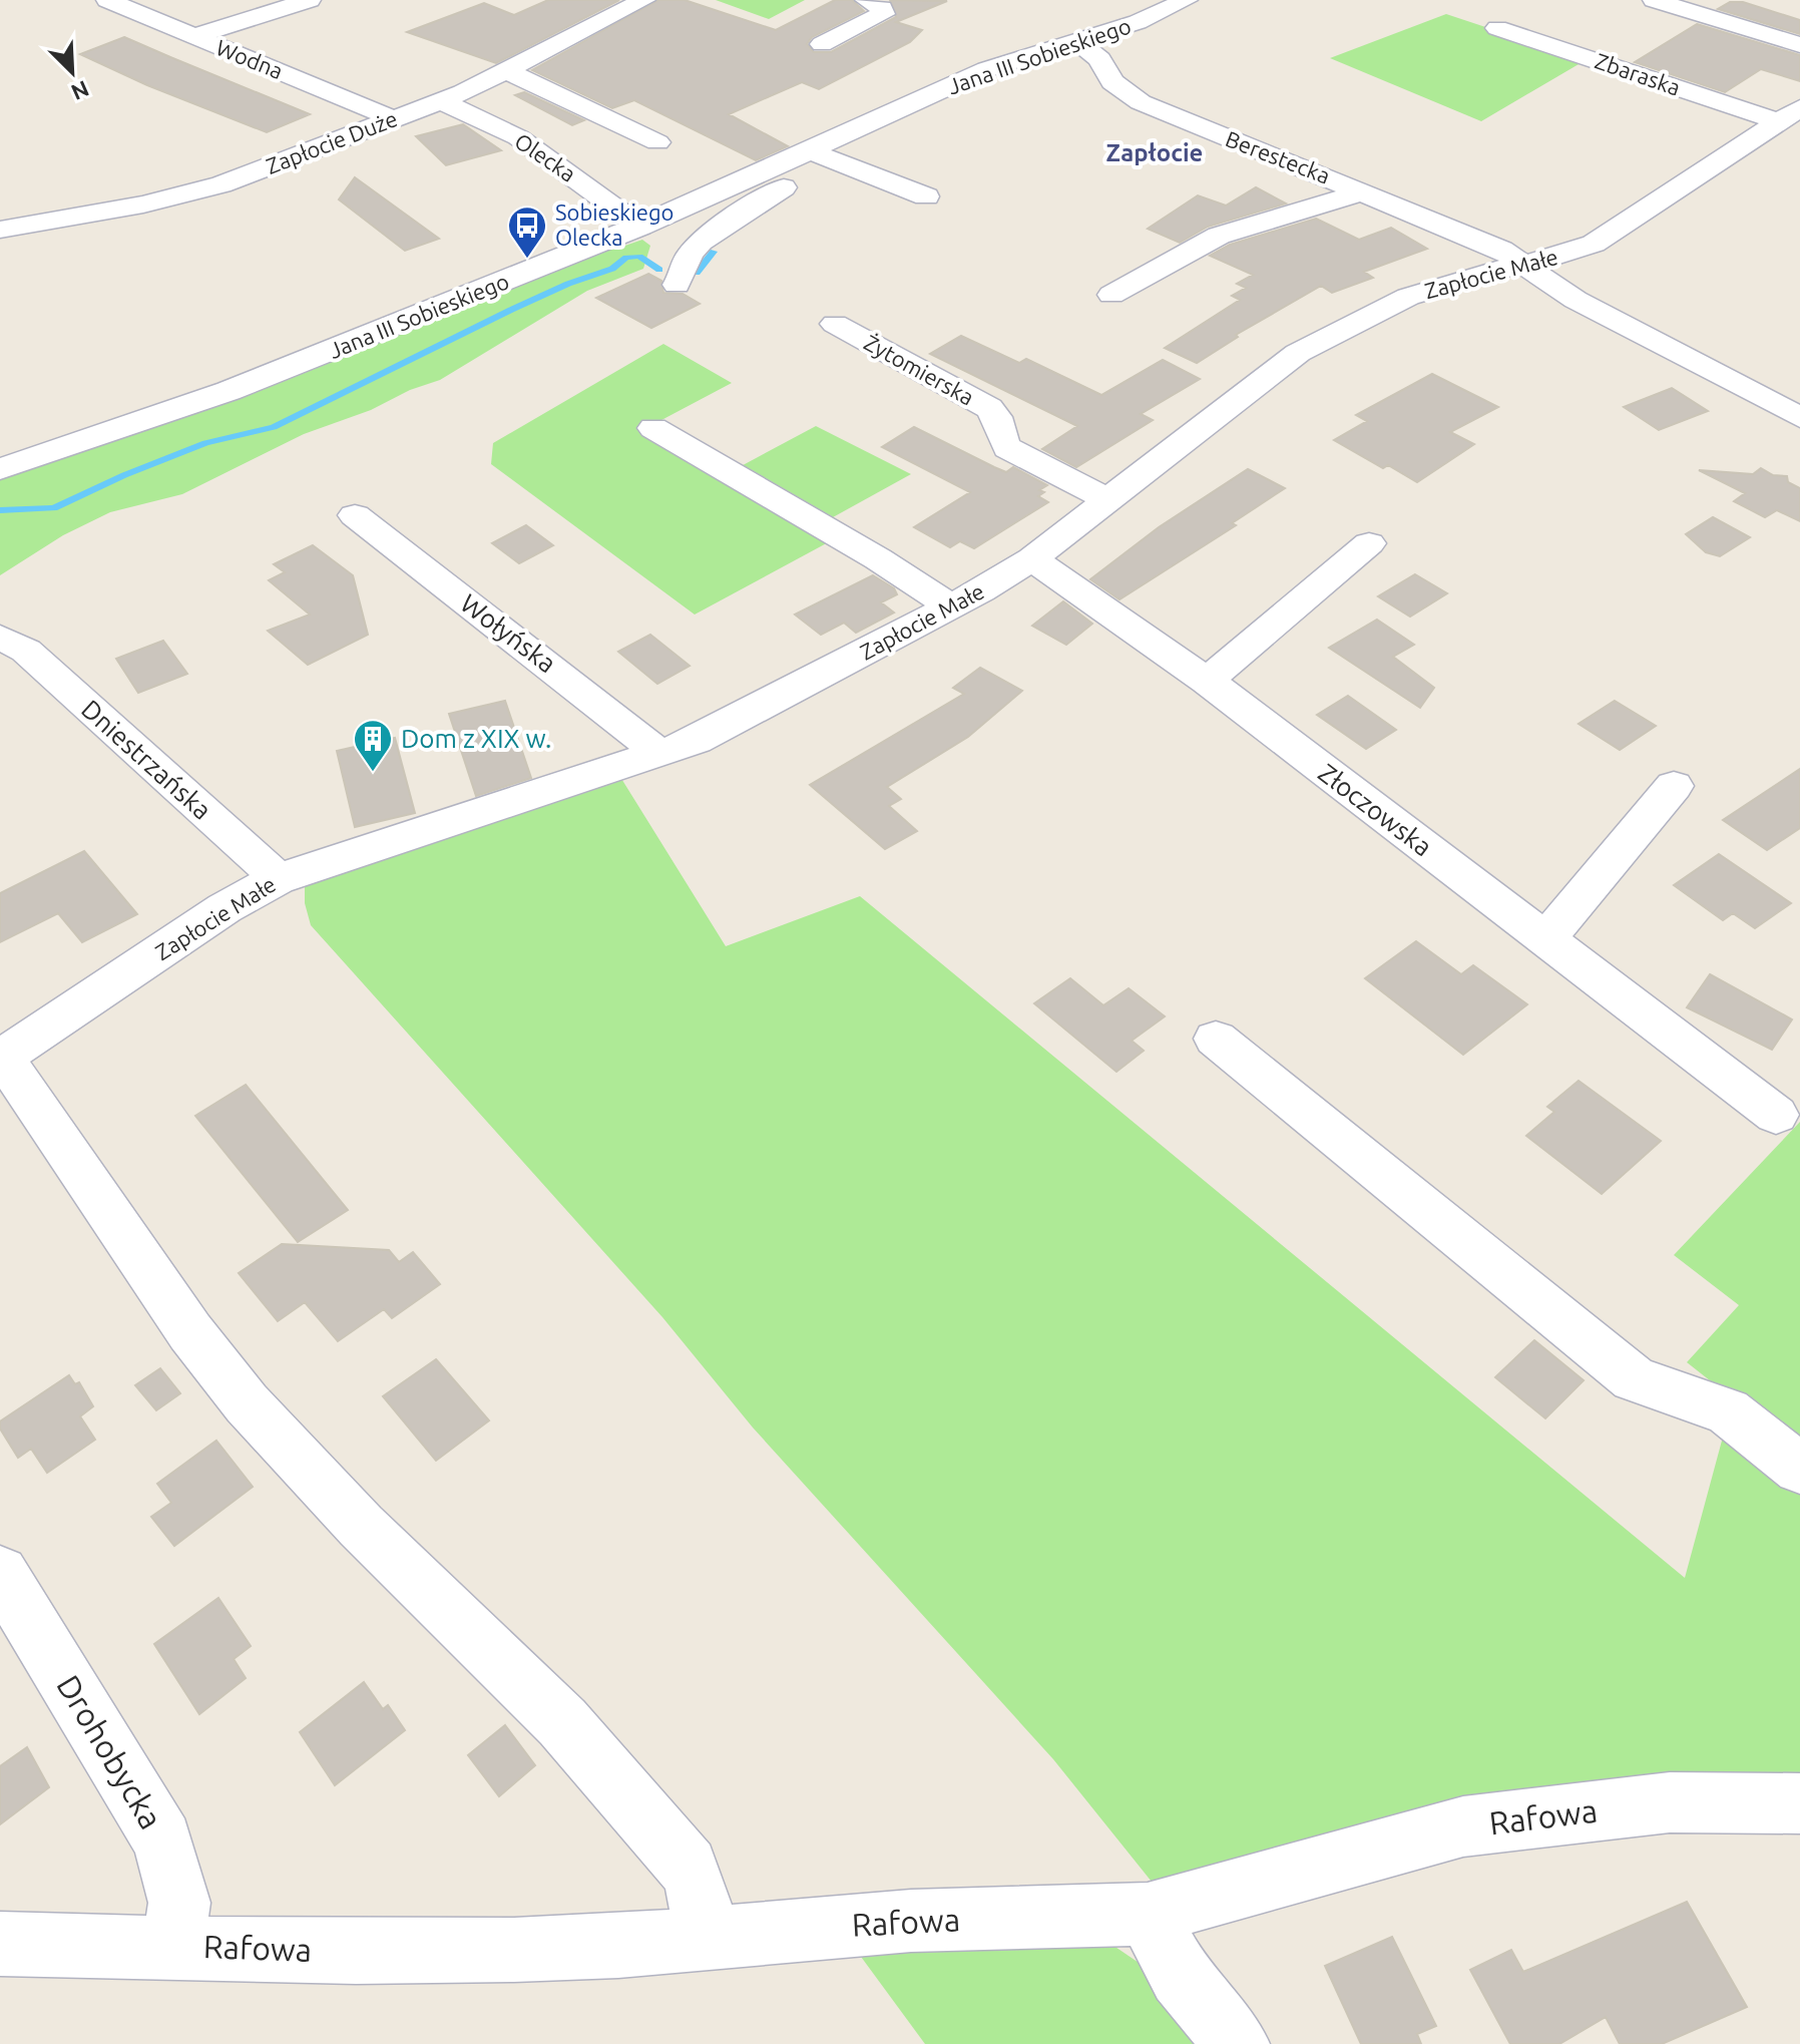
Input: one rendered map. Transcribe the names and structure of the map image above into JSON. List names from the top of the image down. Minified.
{"streets":{"street":["Jana III Sobieskiego","Wodna","Zbaraska","Zapłocie Duże","Olecka","Berestecka","Zapłocie Małe","Żytomierska","Wołyńska","Dniestrzańska","Złoczowska","Drohobycka","Rafowa"]},"crossings":[["Jana III Sobieskiego","Olecka"],["Jana III Sobieskiego","Berestecka"],["Wodna","Zapłocie Duże"],["Zbaraska","Zapłocie Małe"],["Zapłocie Duże","Olecka"],["Berestecka","Zapłocie Małe"],["Zapłocie Małe","Żytomierska"],["Zapłocie Małe","Wołyńska"],["Zapłocie Małe","Dniestrzańska"],["Zapłocie Małe","Złoczowska"],["Drohobycka","Rafowa"]],"districts":["Zapłocie"],"places":{"bus stop":["Sobieskiego Olecka"],"building":["Dom z XIX w."]},"north":"bottom right"}
